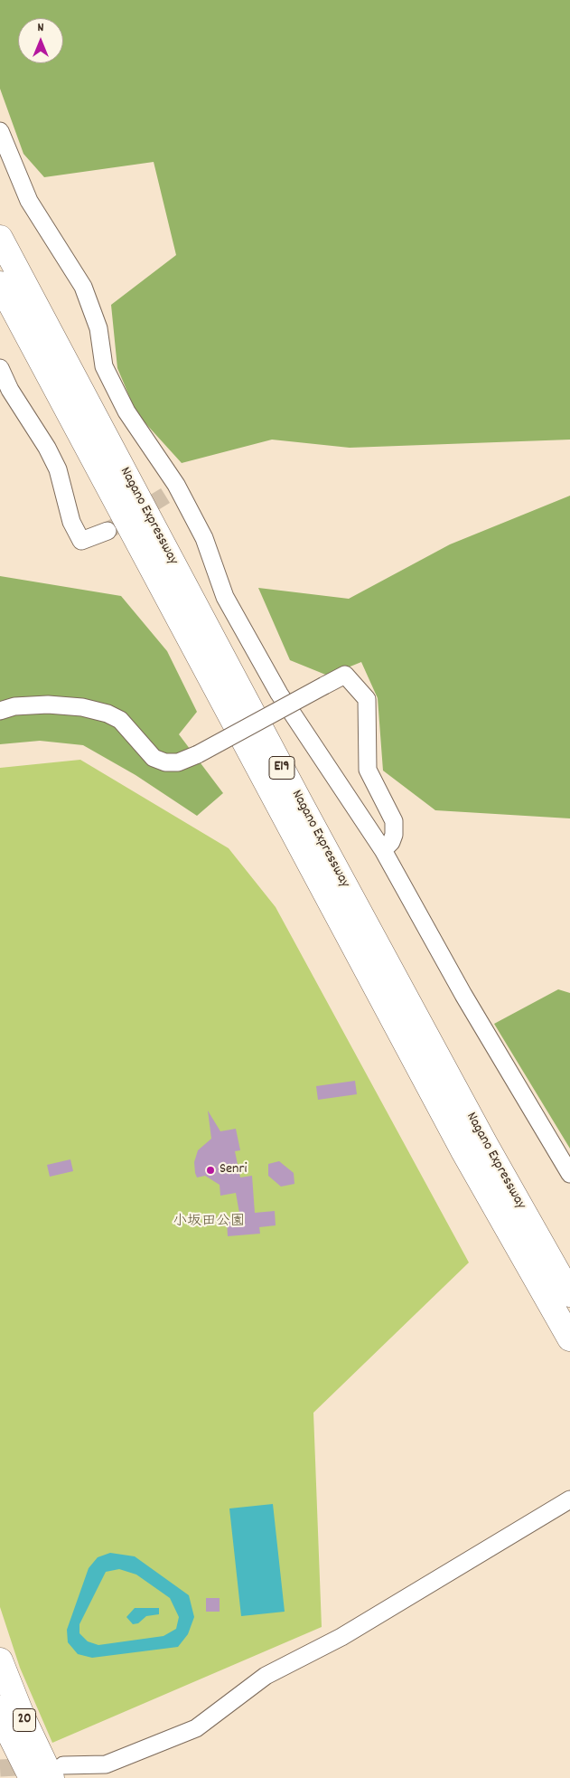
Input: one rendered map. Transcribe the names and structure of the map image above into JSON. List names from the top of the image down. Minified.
{"streets":{"highway":["Nagano Expressway","E19","20"]},"parks":["小坂田公園"],"places":["Senri"],"north":"top"}
